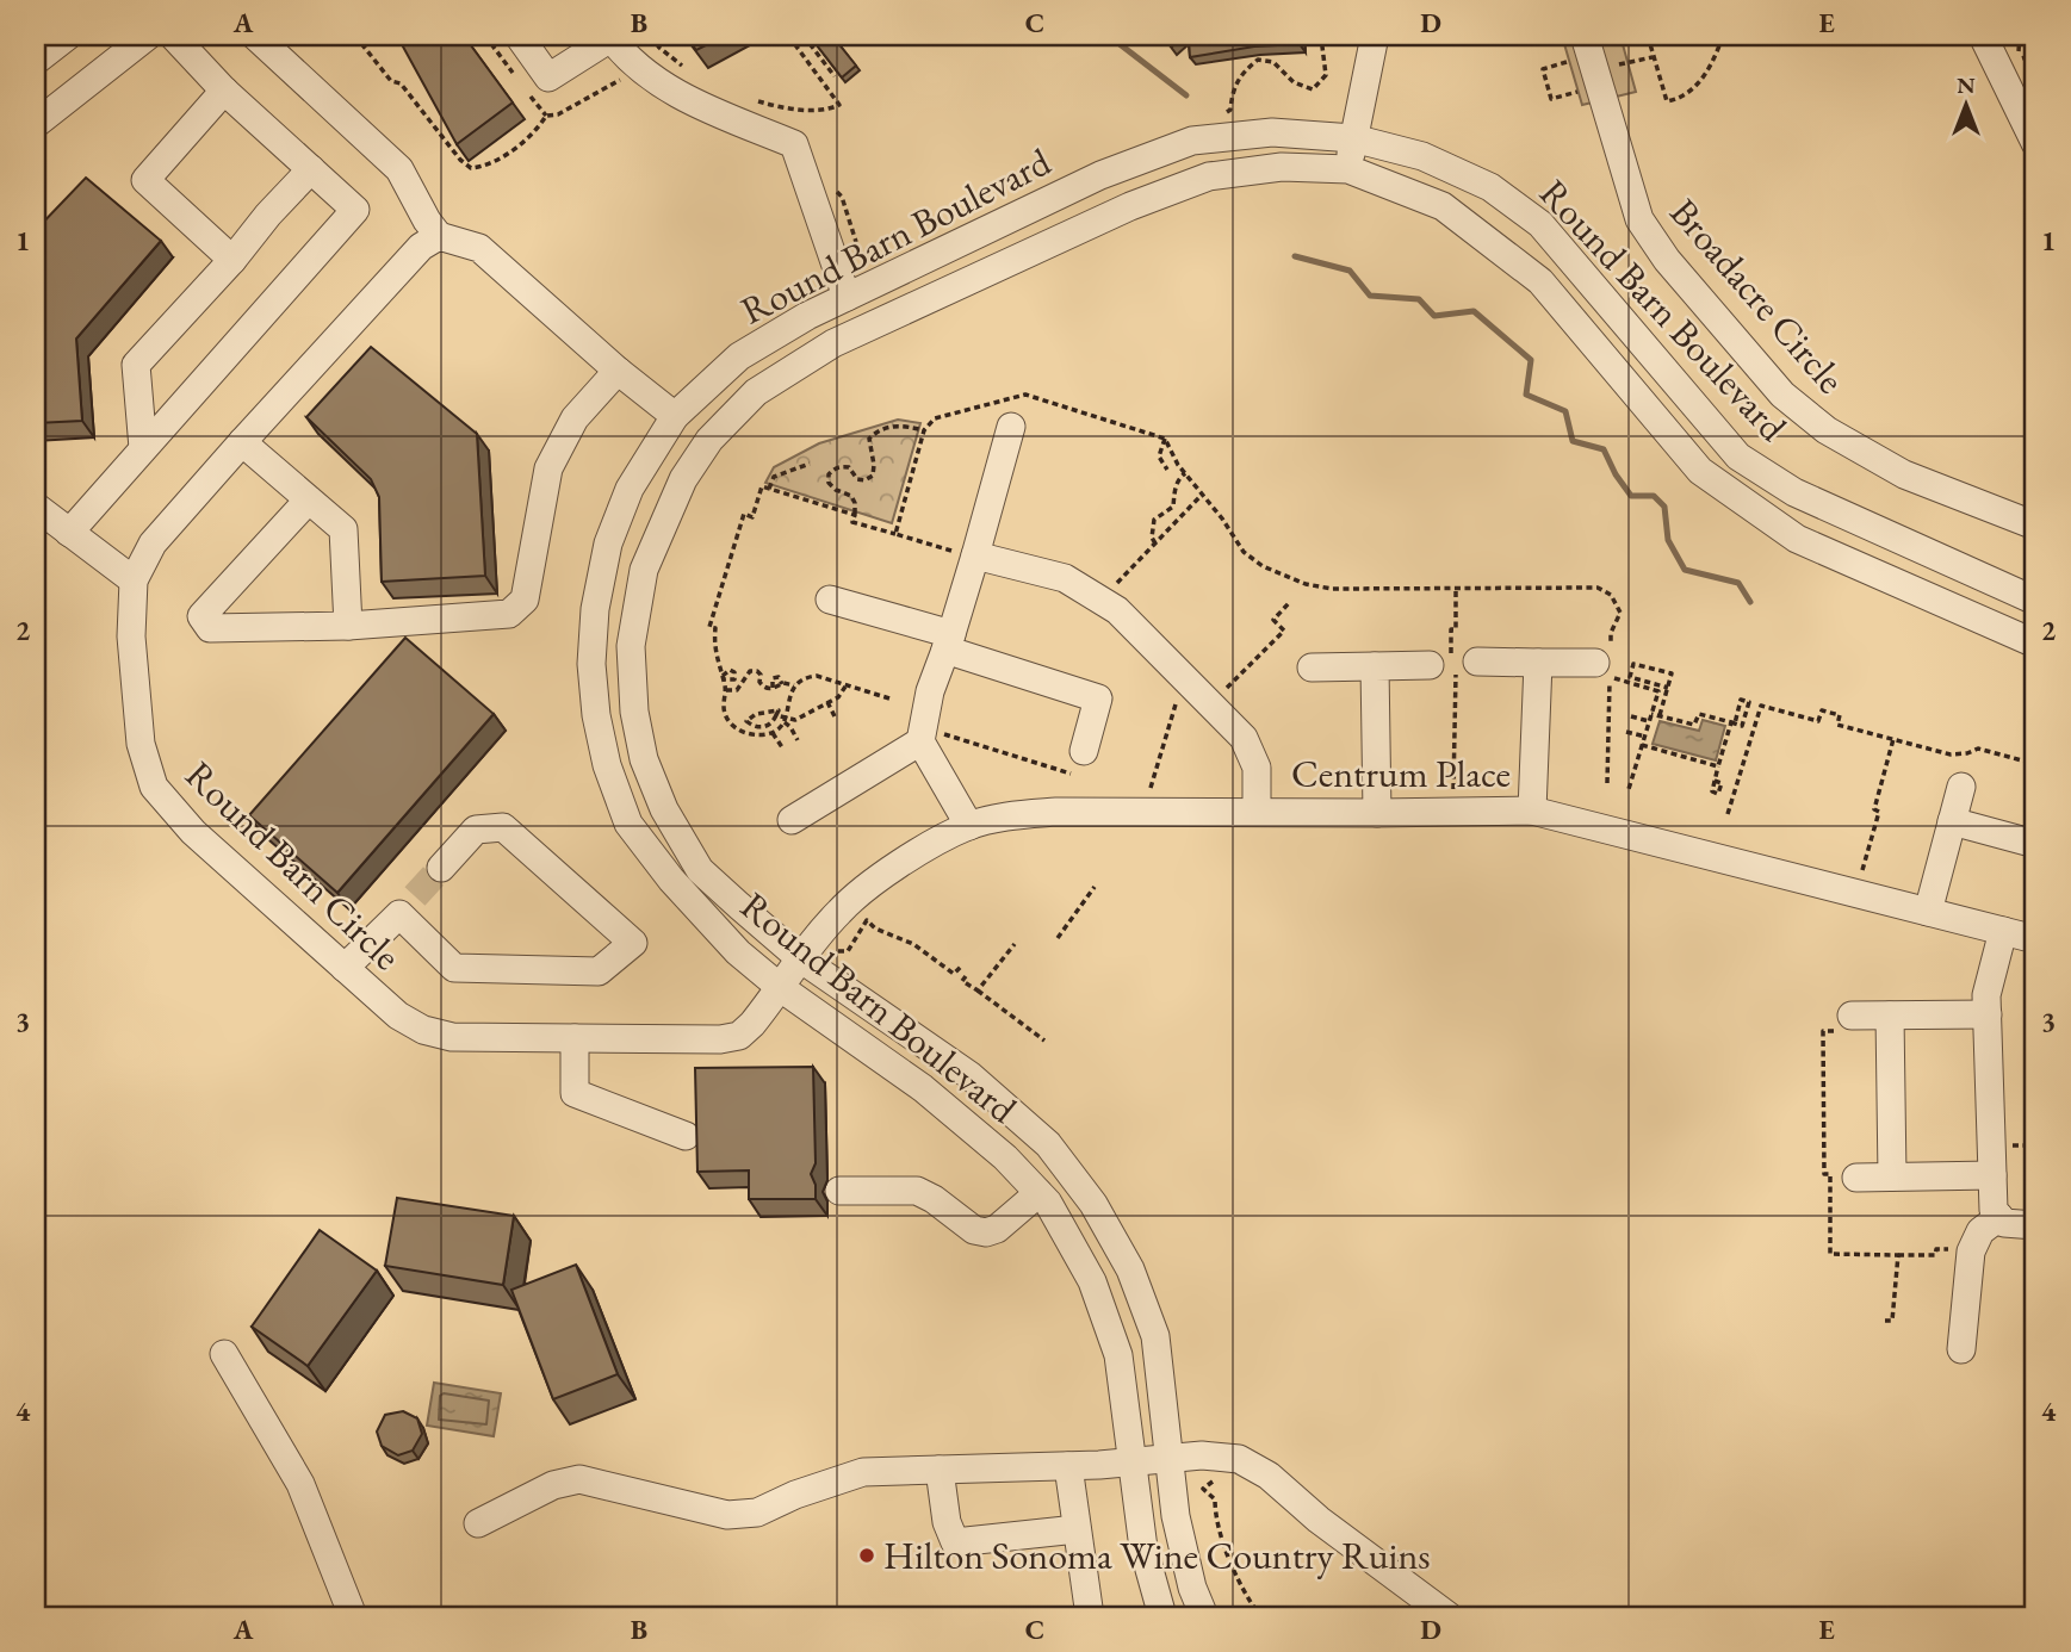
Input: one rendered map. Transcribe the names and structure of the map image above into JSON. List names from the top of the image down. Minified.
{"streets":{"street":["Round Barn Boulevard","Broadacre Circle","Centrum Place","Round Barn Circle"]},"crossings":[["Round Barn Boulevard","Centrum Place"],["Round Barn Boulevard","Round Barn Circle"],["Centrum Place","Round Barn Circle"]],"places":["Hilton Sonoma Wine Country Ruins"],"north":"top","grid":{"columns":["A","B","C","D","E"],"rows":["1","2","3","4"]}}
